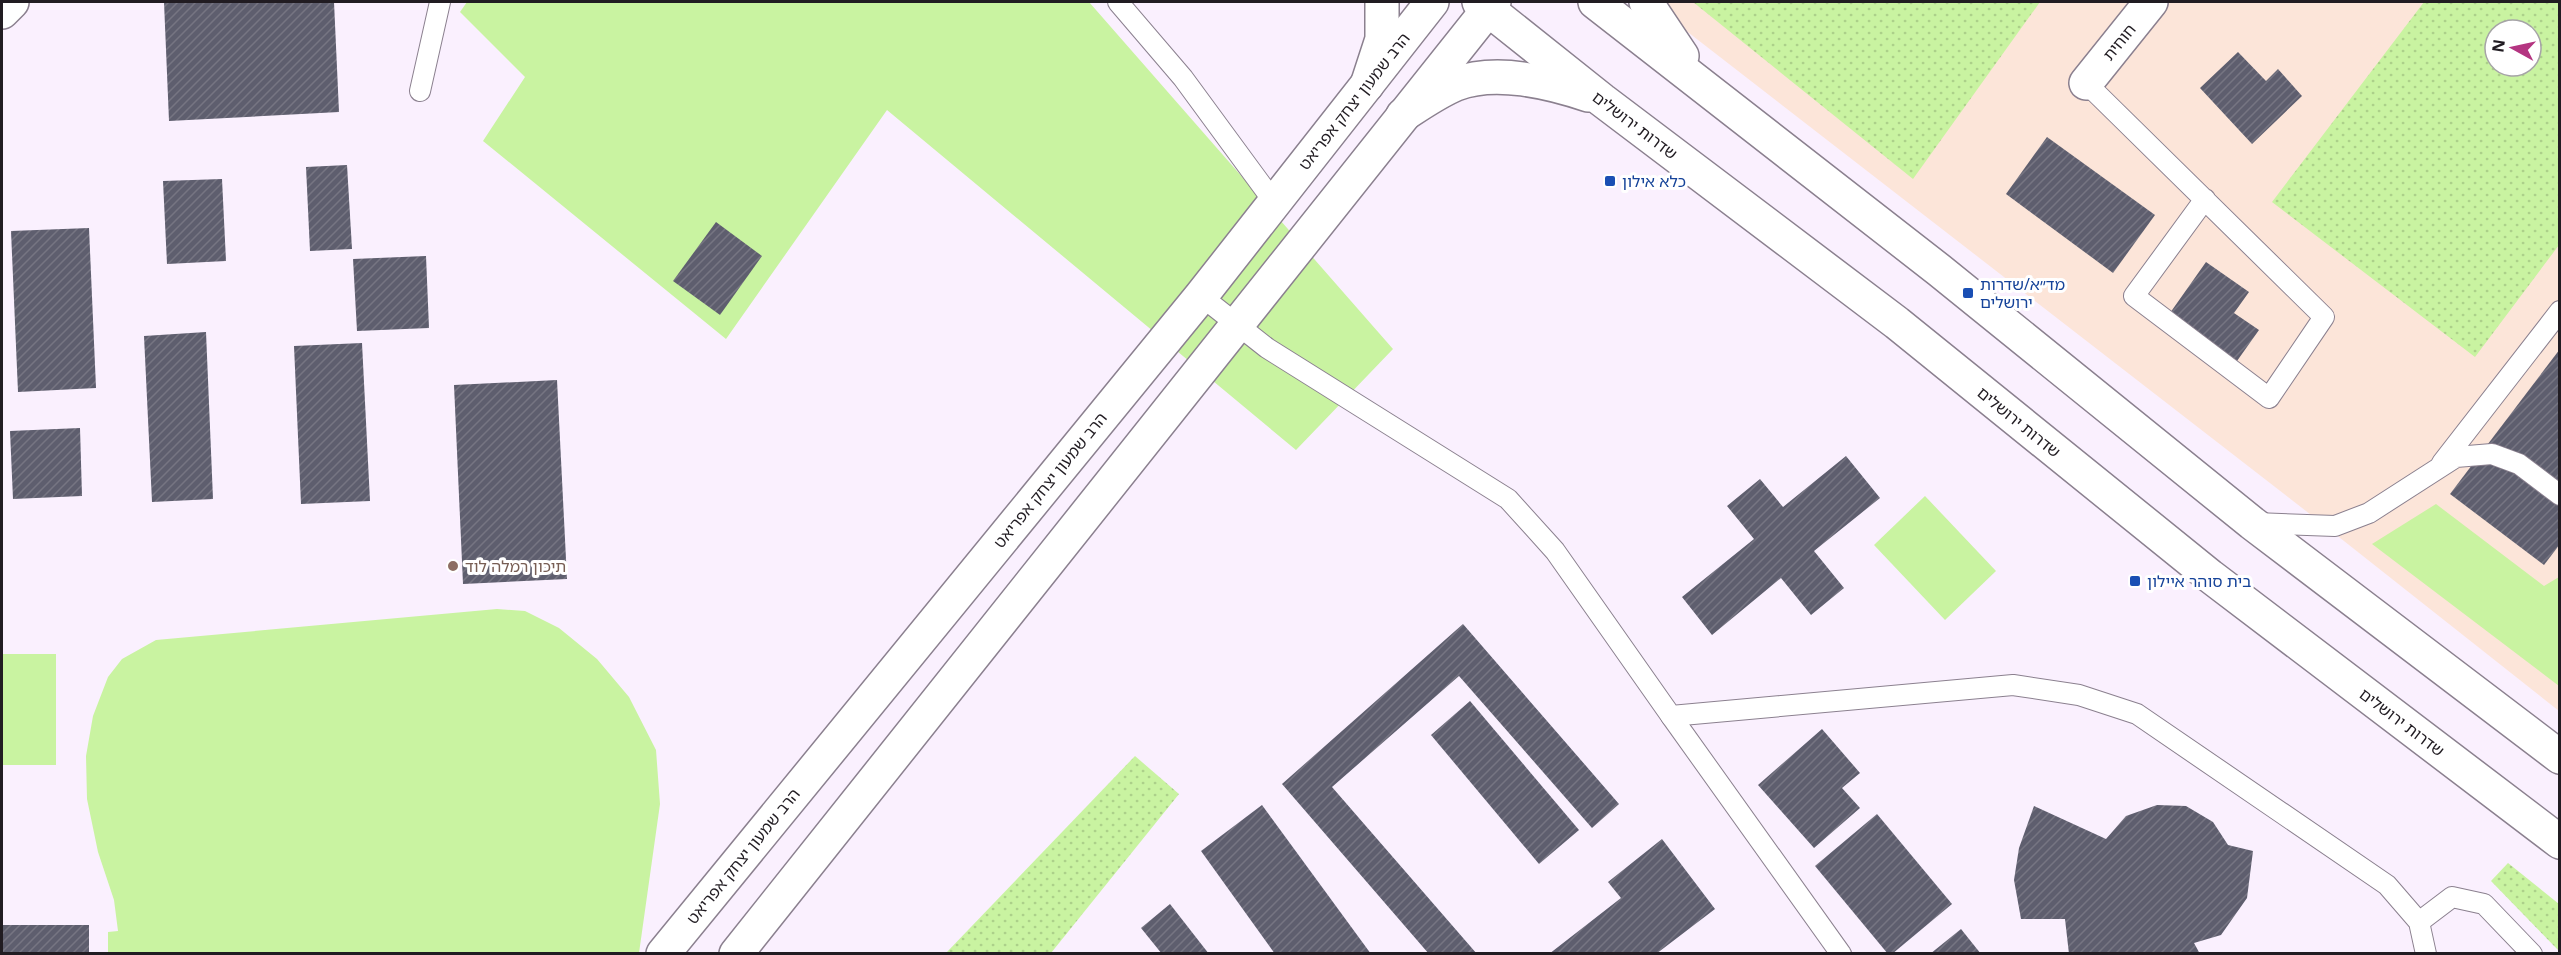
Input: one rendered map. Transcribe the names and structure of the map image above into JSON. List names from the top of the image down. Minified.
{"streets":{"main road":["חוחית","הרב שמעון יצחק אפריאט","שדרות ירושלים"]},"places":{"transit":["כלא אילון","מד״א/שדרות ירושלים","בית סוהר איילון"],"other":["תיכון רמלה לוד"]},"north":"left"}
